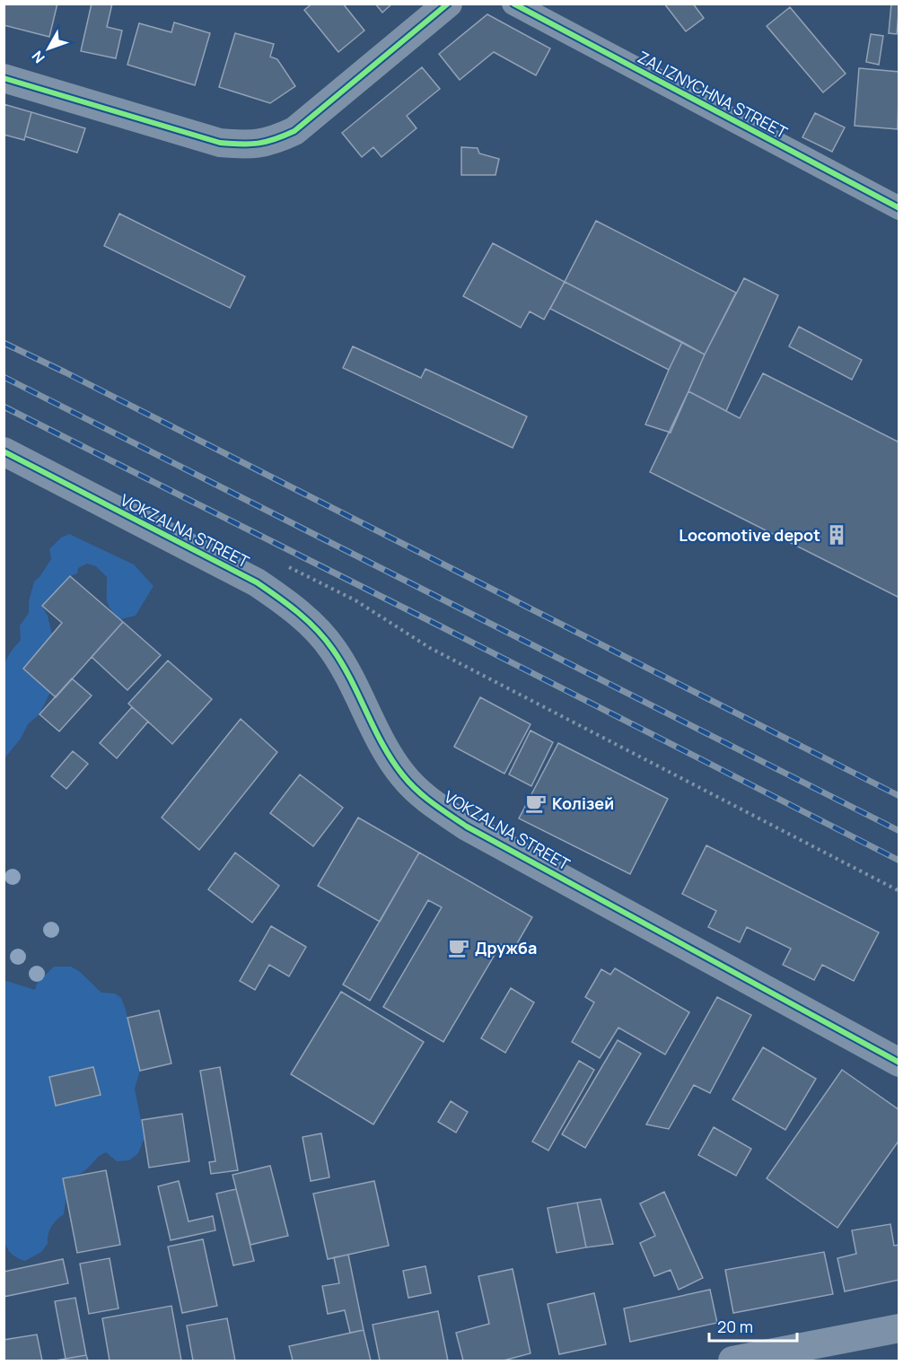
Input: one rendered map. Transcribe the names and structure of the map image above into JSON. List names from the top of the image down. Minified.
{"streets":{"street":["ZALIZNYCHNA STREET","VOKZALNA STREET"]},"places":{"building":["Locomotive depot"],"cafe":["Колізей","Дружба"]},"scale_bar":"20 m","north":"bottom left"}
